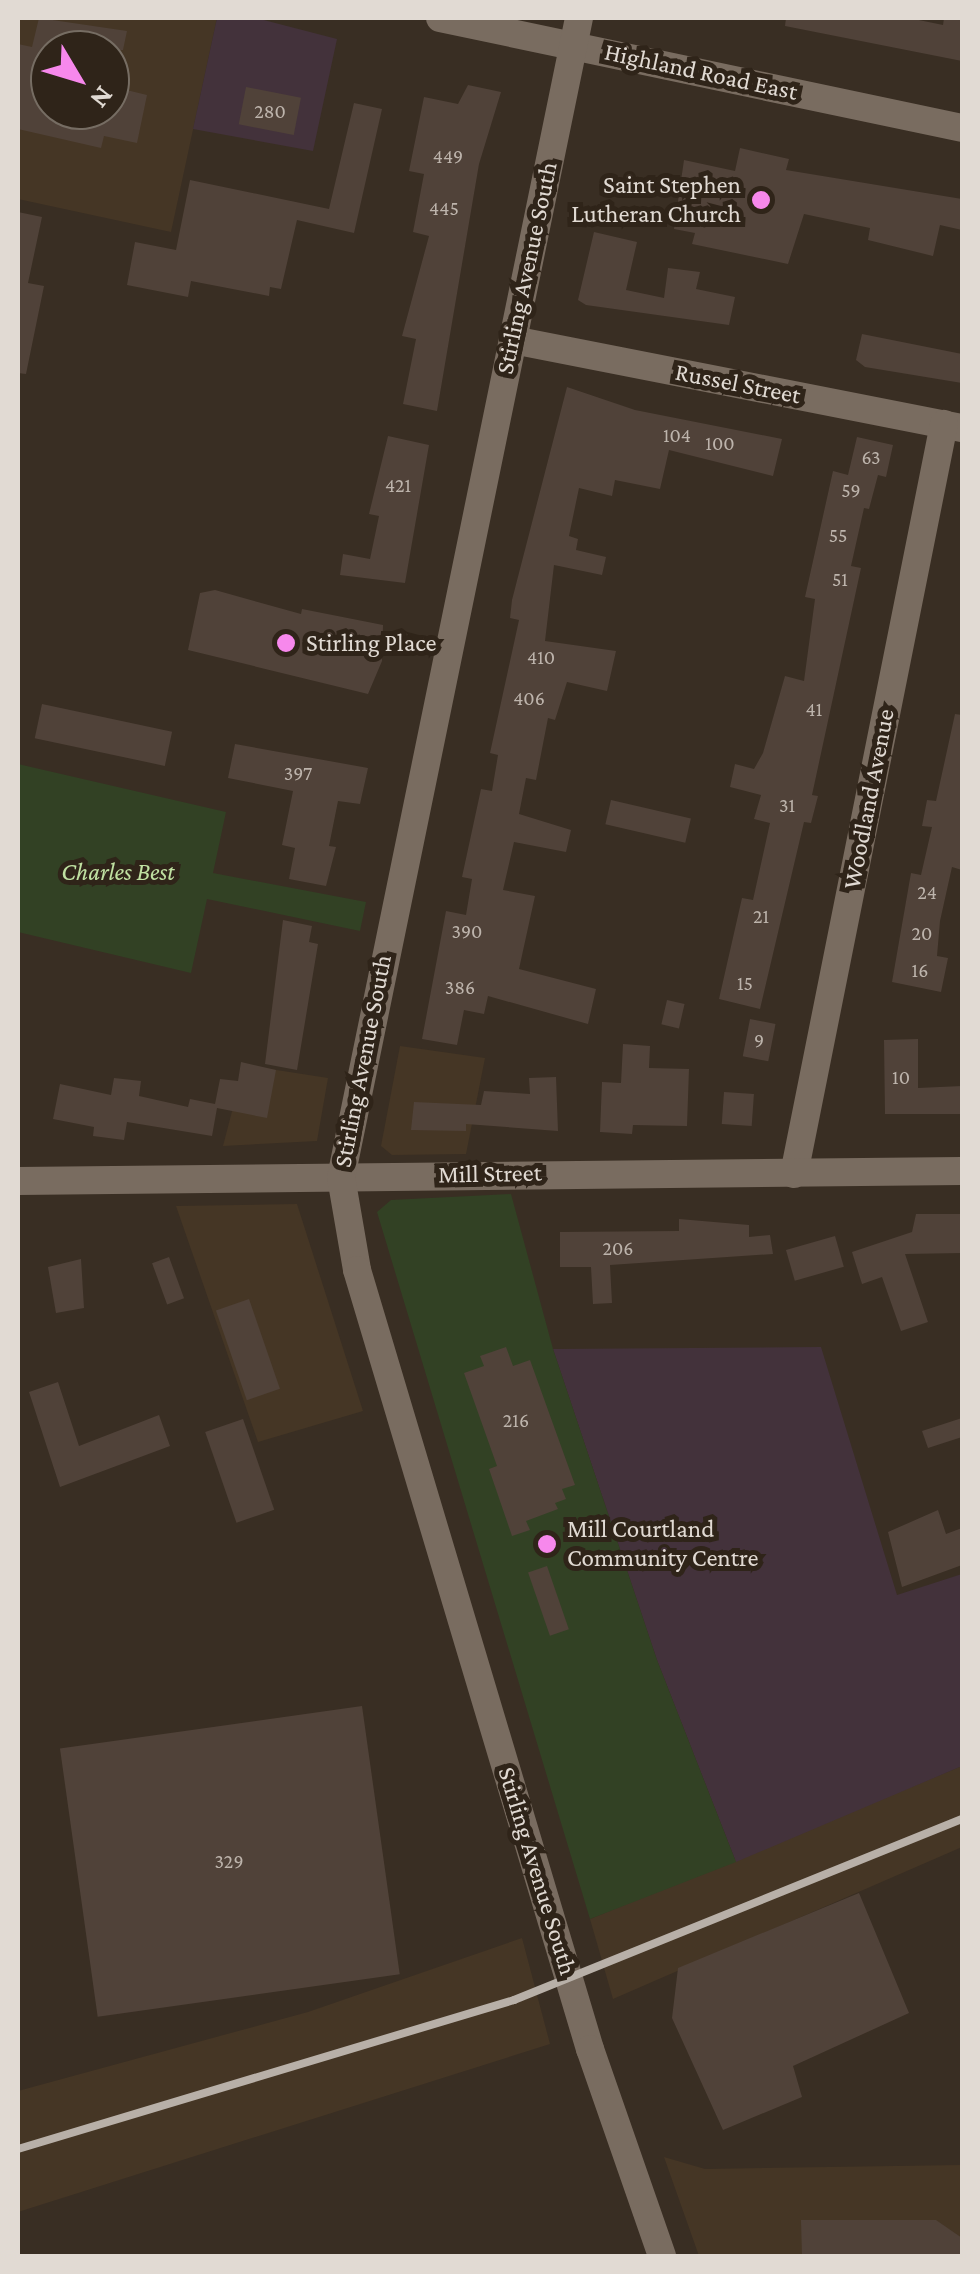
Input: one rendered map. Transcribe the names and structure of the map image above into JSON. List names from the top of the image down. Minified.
{"streets":{"street":["Highland Road East","Stirling Avenue South","Russel Street","Woodland Avenue","Mill Street"]},"crossings":[["Highland Road East","Stirling Avenue South"],["Stirling Avenue South","Russel Street"],["Stirling Avenue South","Mill Street"],["Russel Street","Woodland Avenue"],["Woodland Avenue","Mill Street"]],"parks":["Charles Best"],"places":["Saint Stephen Lutheran Church","Stirling Place","Mill Courtland Community Centre"],"house_numbers":["280","449","445","104","100","63","421","59","55","51","410","406","41","397","31","24","21","390","20","16","15","386","9","10","206","216","329"],"north":"bottom right"}
